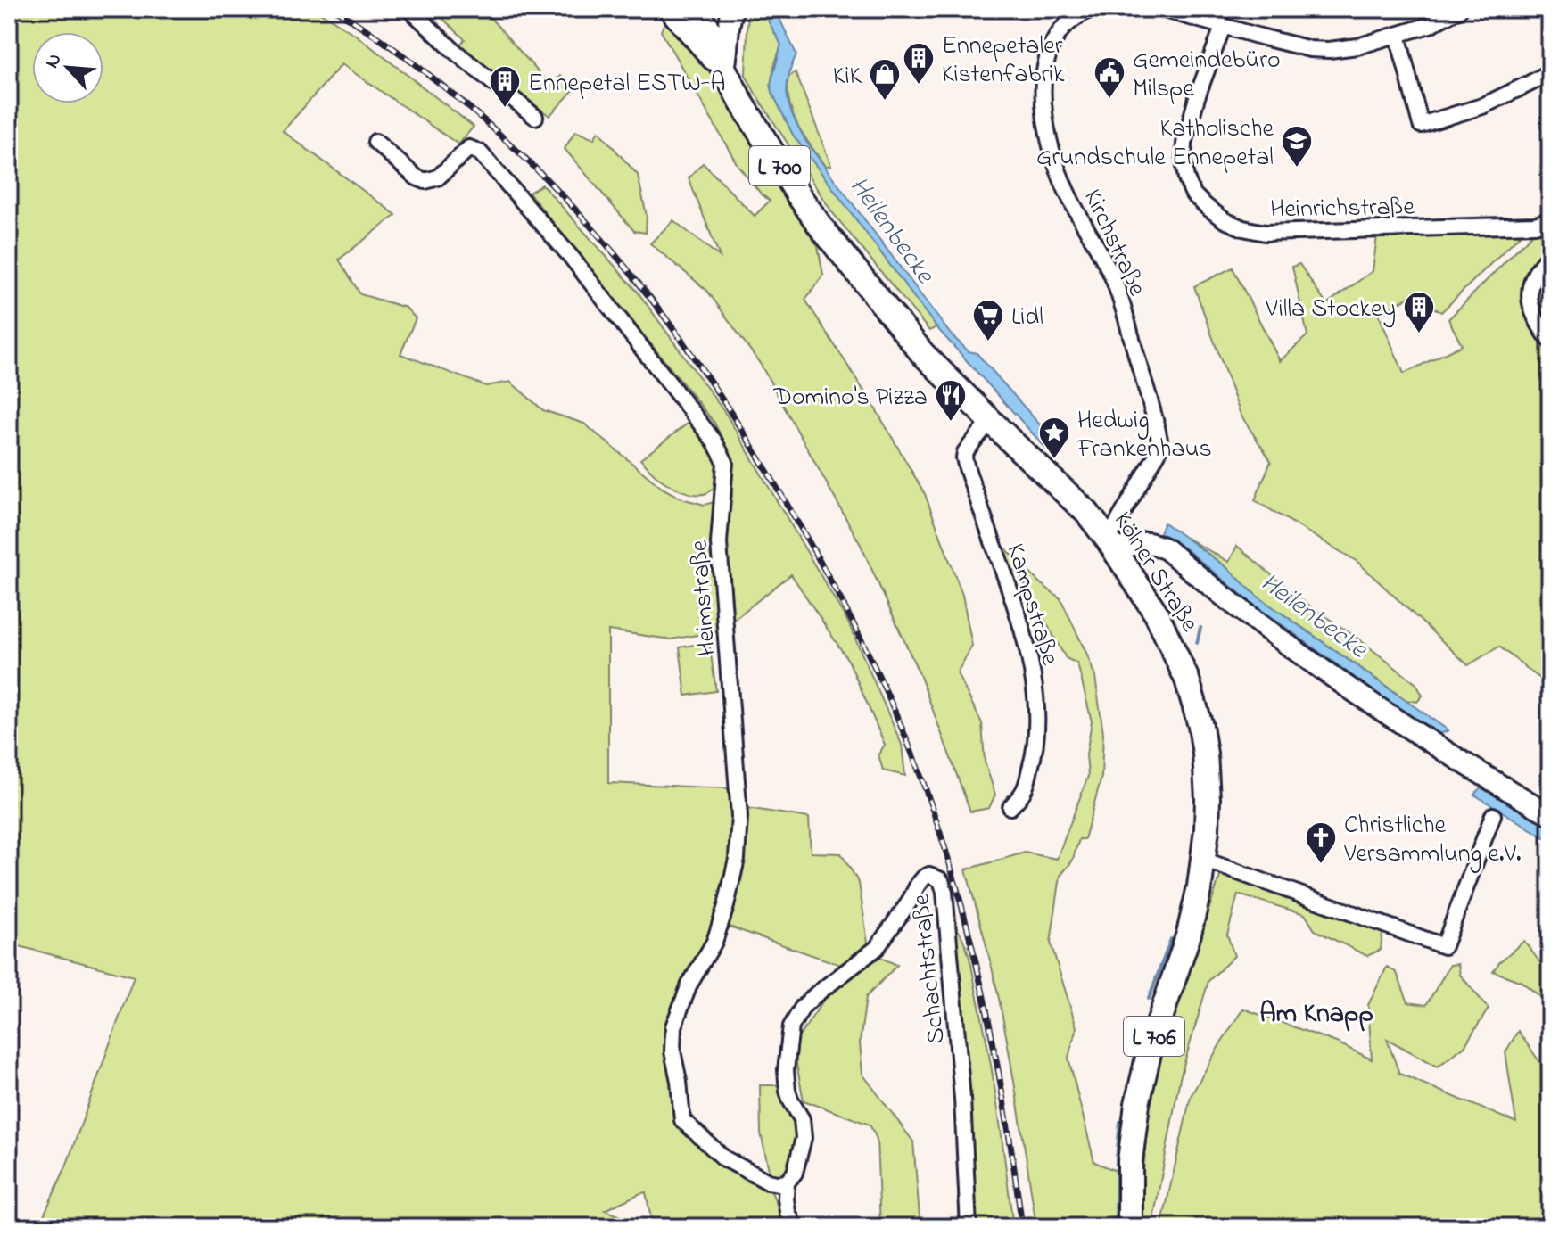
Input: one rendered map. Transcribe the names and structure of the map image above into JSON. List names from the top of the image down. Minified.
{"streets":{"main road":["L 700","Kölner Straße","L 706"],"street":["Heinrichstraße","Kirchstraße","Heimstraße","Kampstraße","Schachtstraße"]},"crossings":[["Kirchstraße","Kölner Straße"],["Kölner Straße","Kampstraße"],["Heimstraße","Schachtstraße"]],"districts":["Am Knapp"],"water":["Heilenbecke"],"places":{"building":["Ennepetaler Kistenfabrik","Ennepetal ESTW-A","Villa Stockey"],"public building":["Gemeindebüro Milspe"],"shop":["KiK"],"school or university":["Katholische Grundschule Ennepetal"],"supermarket":["Lidl"],"restaurant":["Domino's Pizza"],"place":["Hedwig Frankenhaus"],"church":["Christliche Versammlung e.V."]},"north":"top left"}
